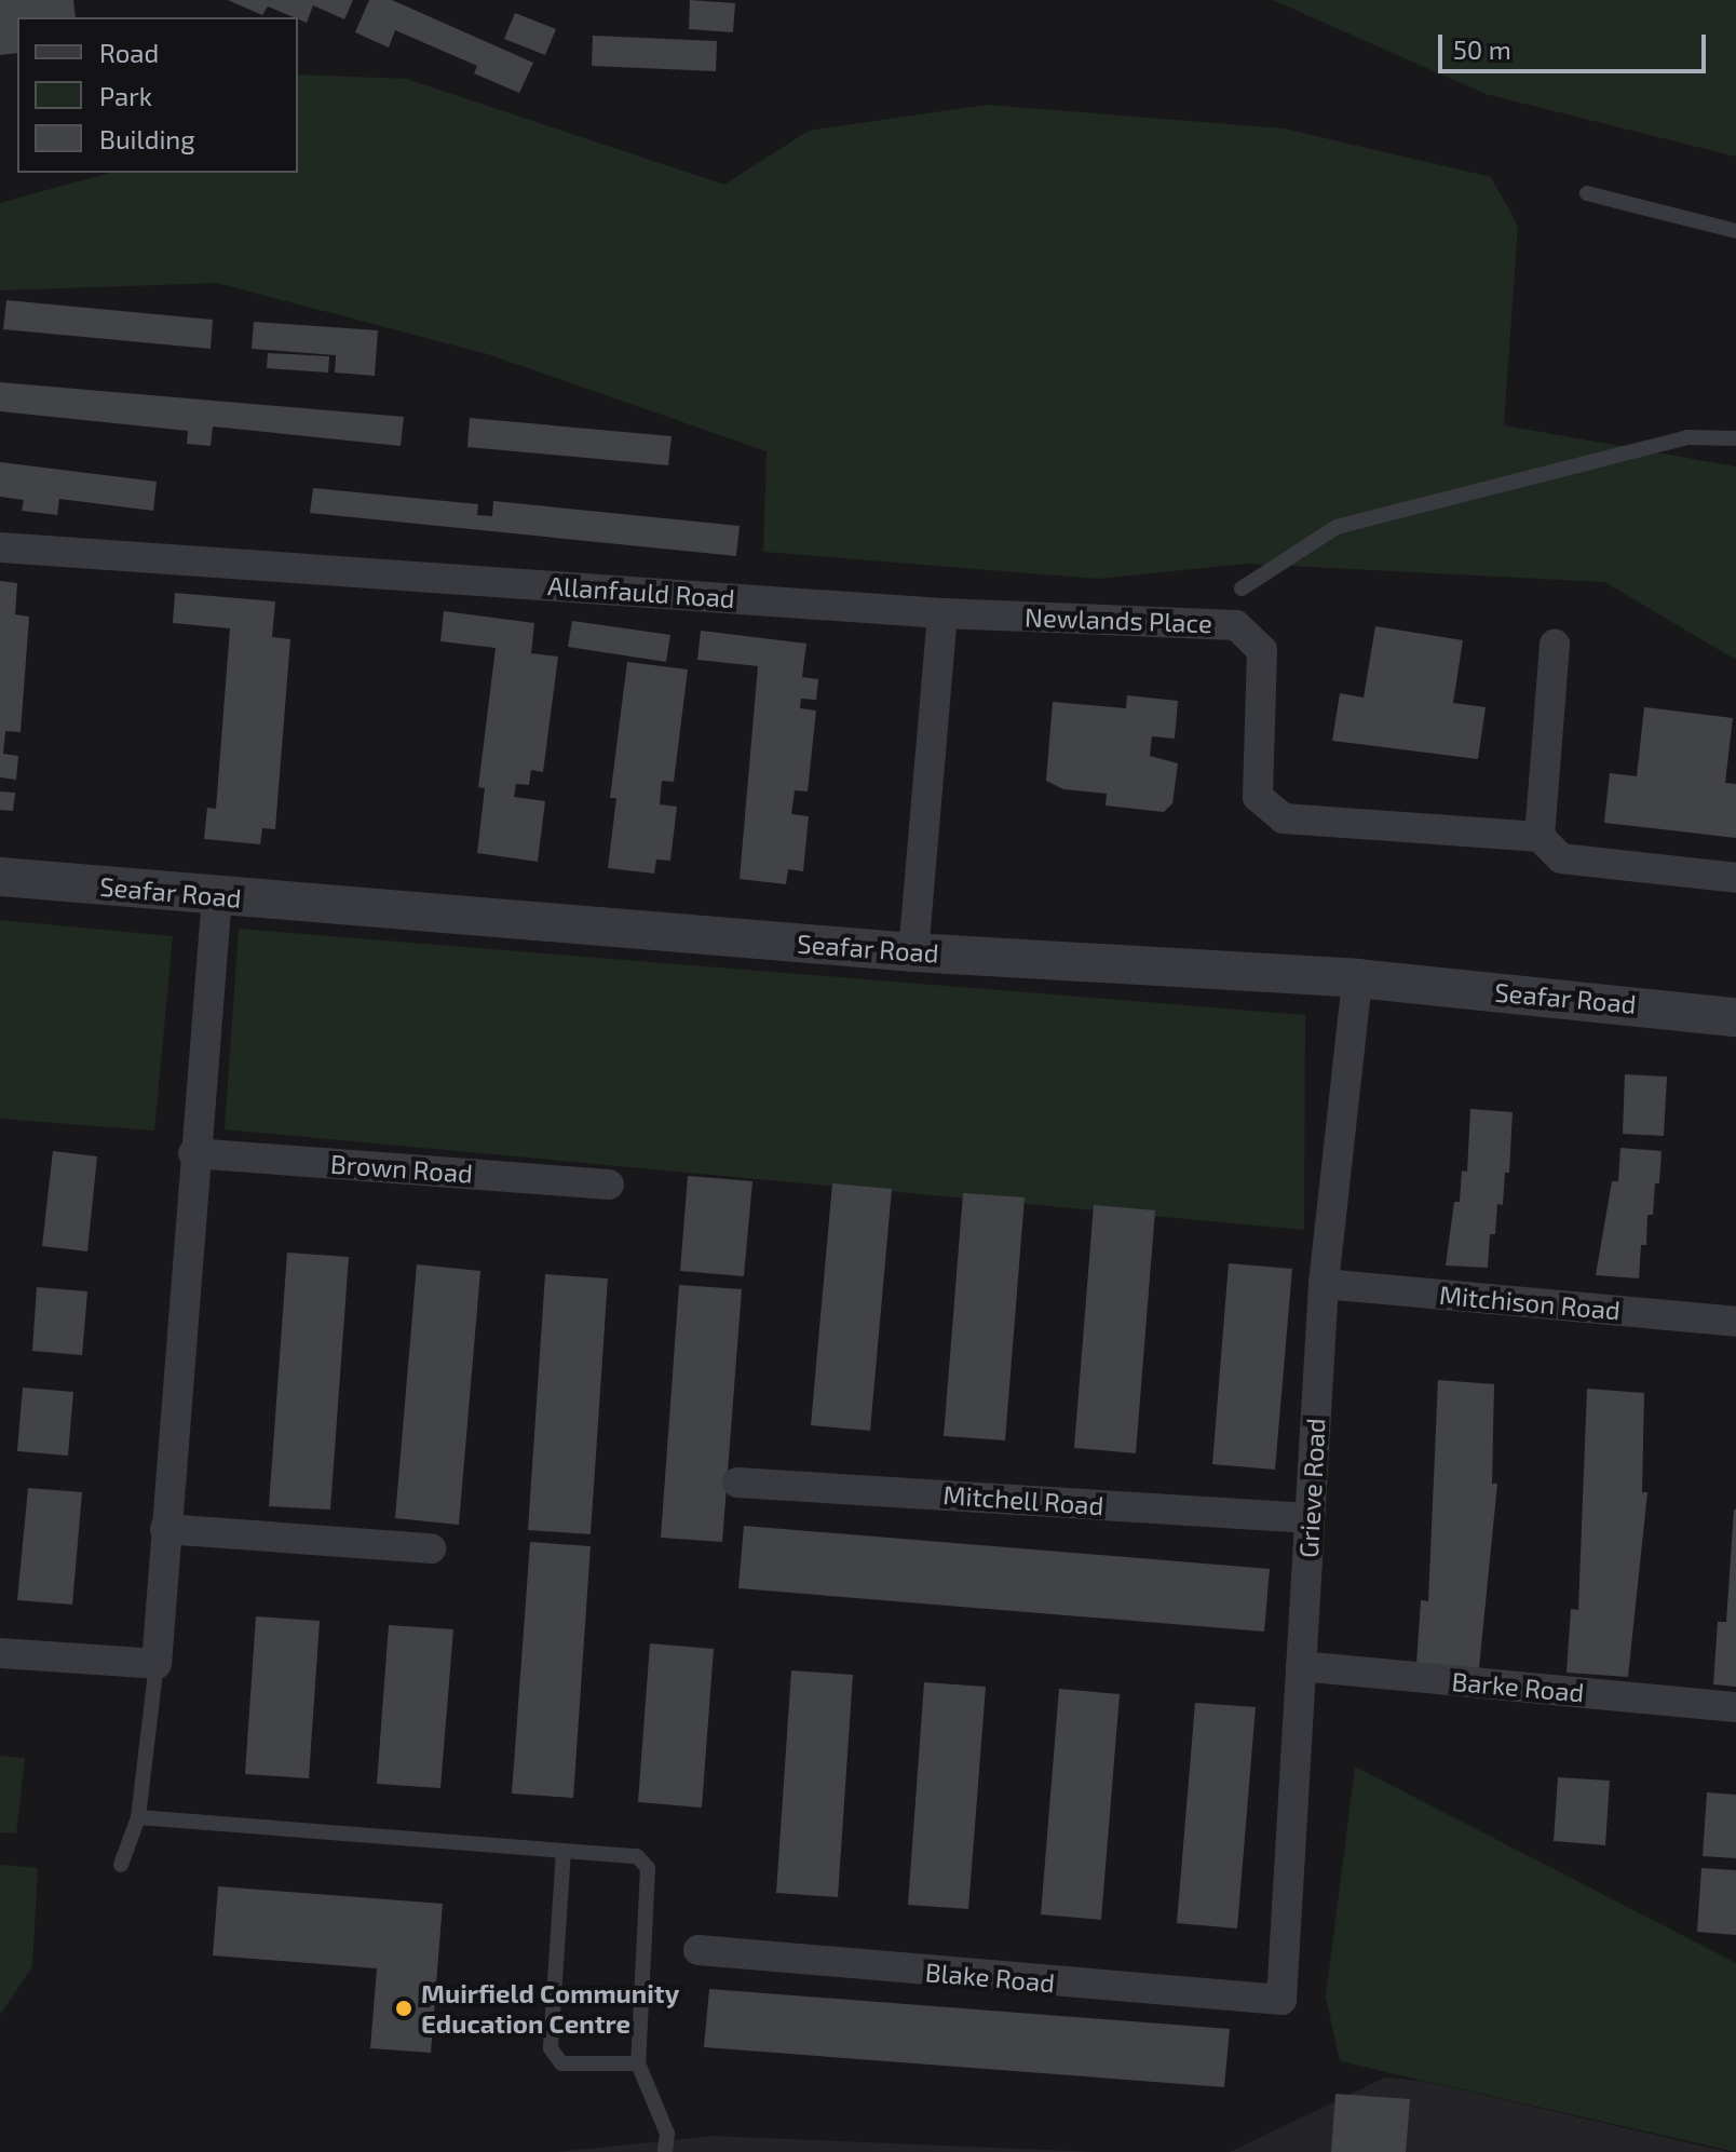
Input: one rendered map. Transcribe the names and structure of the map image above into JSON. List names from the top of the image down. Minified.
{"streets":{"street":["Allanfauld Road","Newlands Place","Seafar Road","Brown Road","Mitchison Road","Grieve Road","Mitchell Road","Barke Road","Blake Road"]},"crossings":[["Allanfauld Road","Newlands Place"],["Seafar Road","Grieve Road"],["Mitchison Road","Grieve Road"],["Grieve Road","Mitchell Road"],["Grieve Road","Barke Road"],["Grieve Road","Blake Road"]],"places":["Muirfield Community Education Centre"],"legend":["Road","Park","Building"],"scale_bar":"50 m"}
